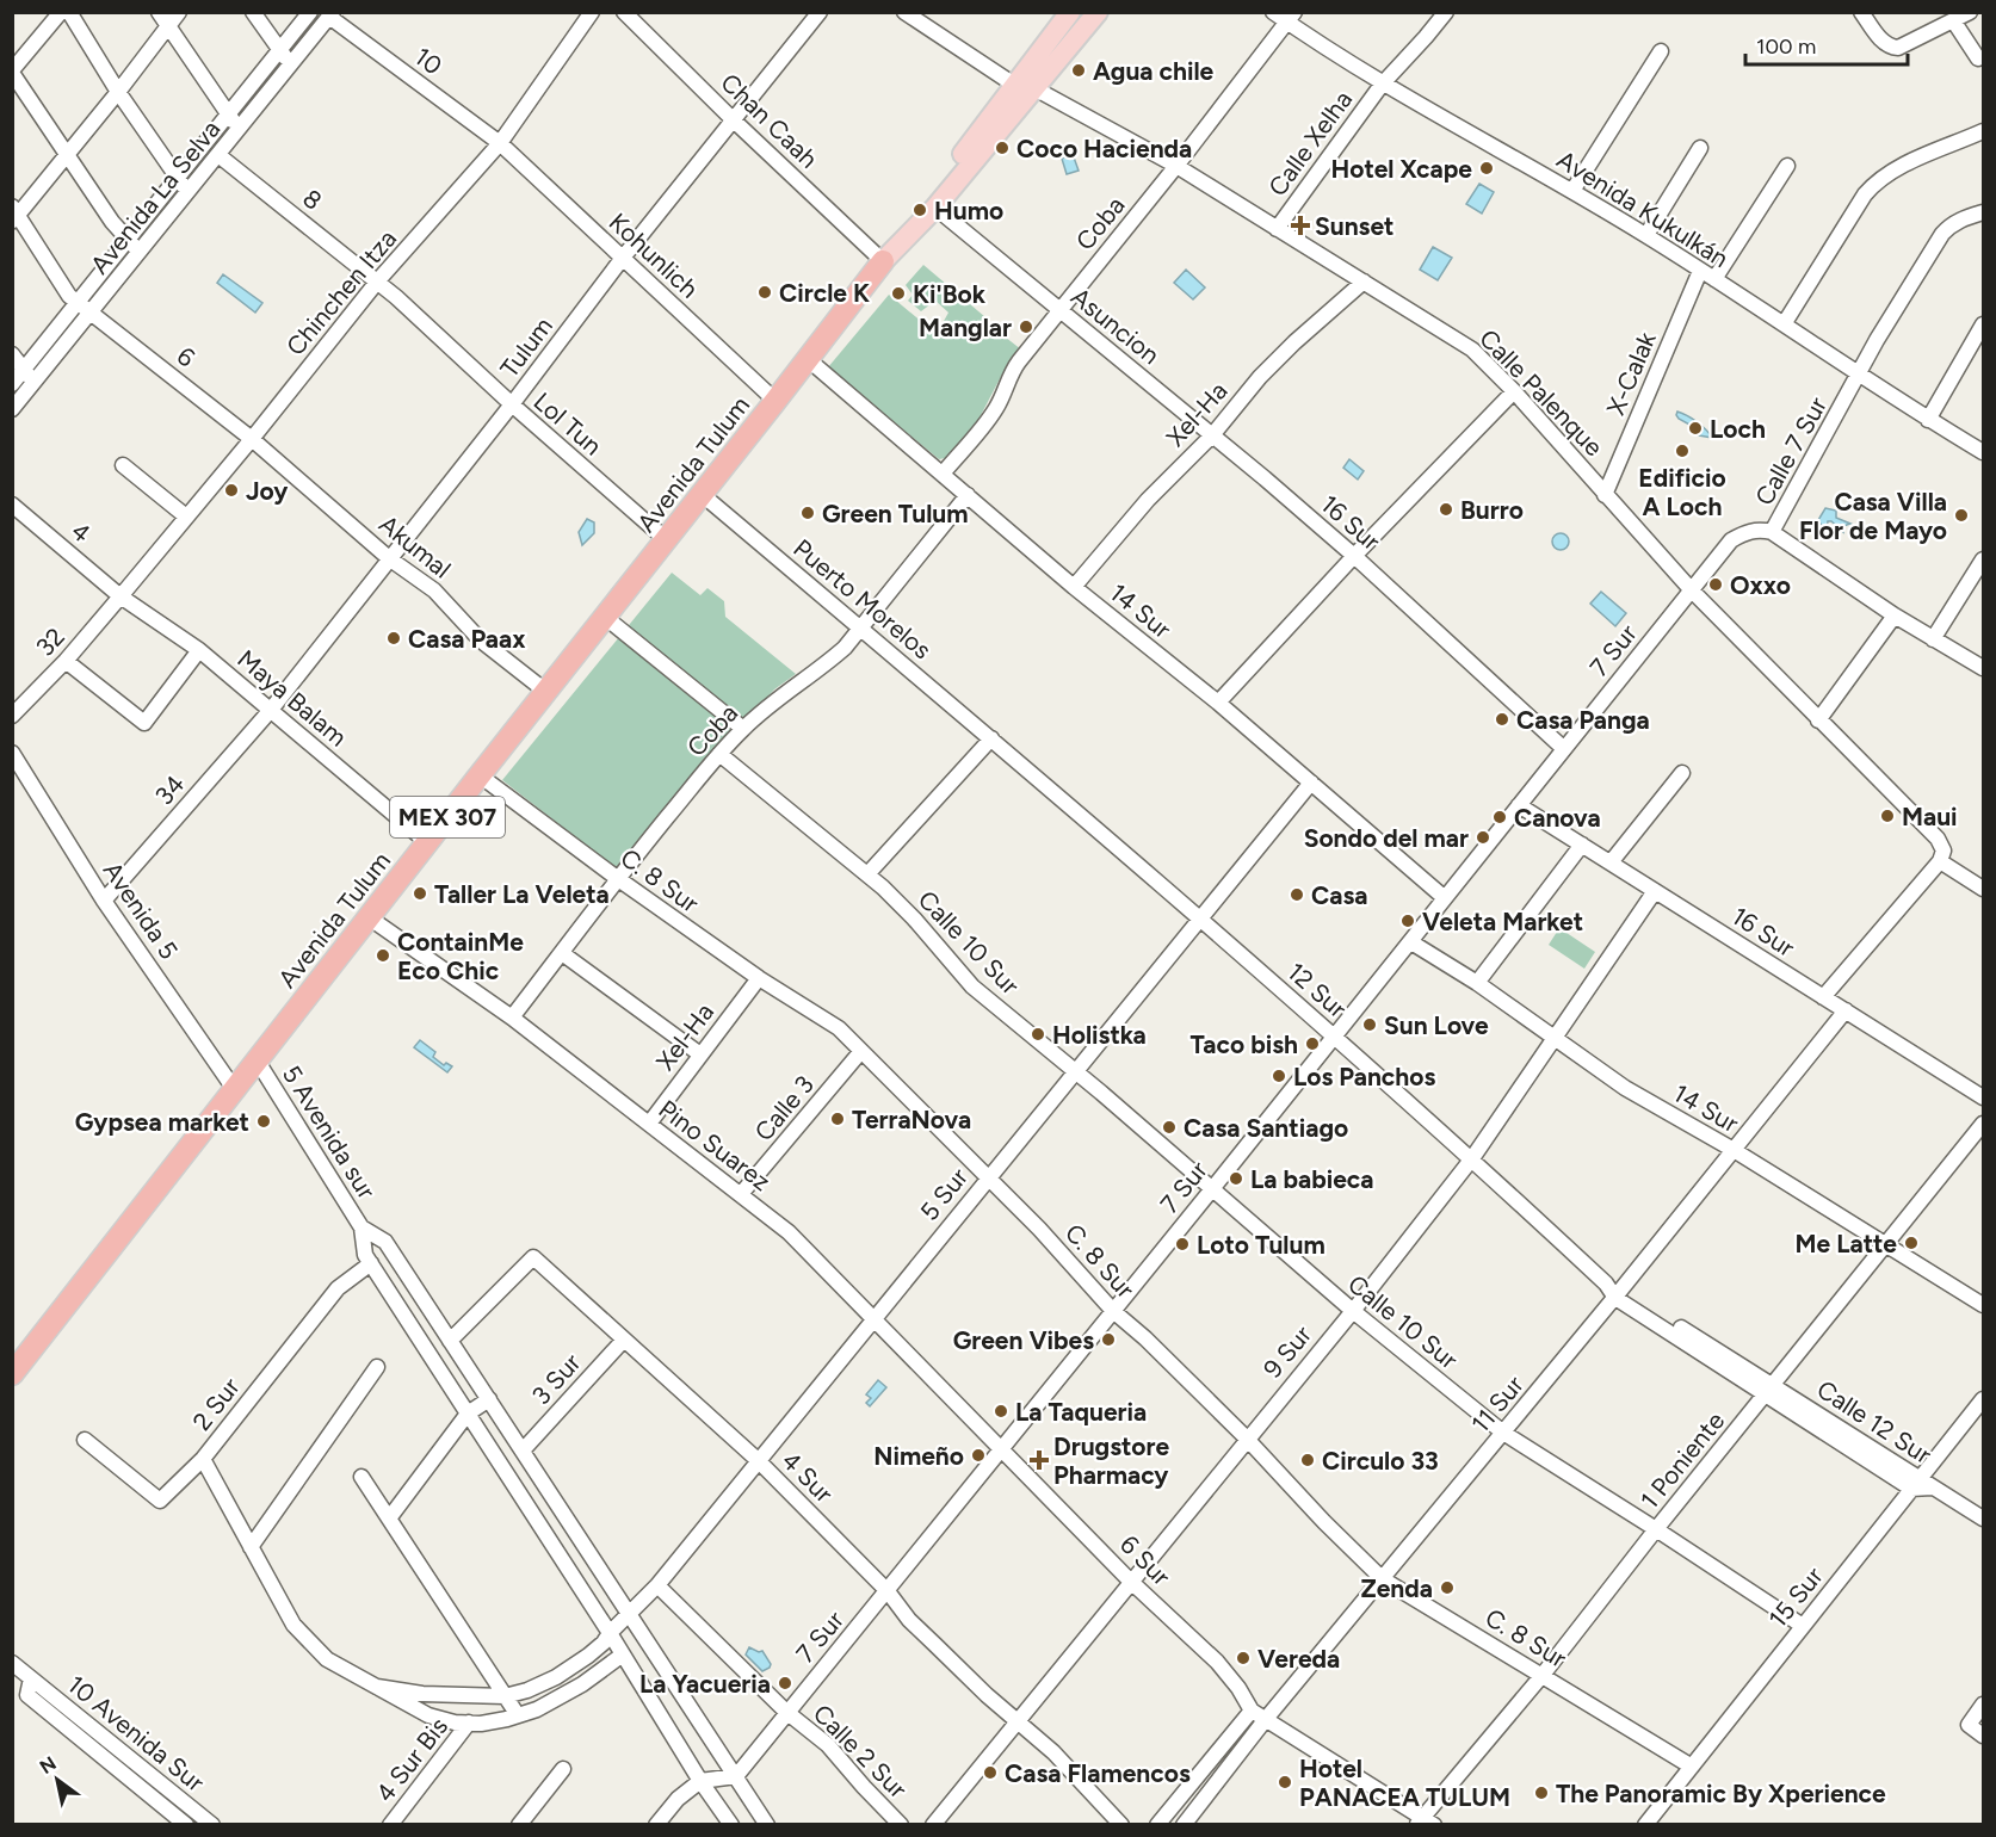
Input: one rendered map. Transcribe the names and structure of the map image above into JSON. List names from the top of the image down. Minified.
{"streets":{"highway":["Avenida Tulum","MEX 307"],"street":["10","Chan Caah","Calle Xelha","Avenida La Selva","8","Avenida Kukulkán","Coba","Kohunlich","Chinchen Itza","Asuncion","Tulum","6","X-Calak","Calle Palenque","Xel-Ha","Lol Tun","Calle 7 Sur","16 Sur","4","Akumal","Puerto Morelos","14 Sur","32","7 Sur","Maya Balam","34","C. 8 Sur","Avenida 5","Calle 10 Sur","12 Sur","Calle 3","5 Avenida sur","Pino Suarez","5 Sur","9 Sur","3 Sur","2 Sur","11 Sur","Calle 12 Sur","1 Poniente","4 Sur","6 Sur","15 Sur","10 Avenida Sur","Calle 2 Sur","4 Sur Bis"]},"crossings":[["10","Avenida La Selva"],["10","Kohunlich"],["10","Chinchen Itza"],["Chan Caah","Tulum"],["Chan Caah","Avenida Tulum"],["Calle Xelha","Avenida Kukulkán"],["Calle Xelha","Calle Palenque"],["Avenida La Selva","8"],["Avenida La Selva","6"],["8","Chinchen Itza"],["8","Lol Tun"],["Avenida Kukulkán","Coba"],["Avenida Kukulkán","X-Calak"],["Avenida Kukulkán","Calle 7 Sur"],["Coba","Asuncion"],["Coba","Calle Palenque"],["Coba","Puerto Morelos"],["Coba","14 Sur"],["Coba","C. 8 Sur"],["Coba","Calle 10 Sur"],["Coba","Pino Suarez"],["Kohunlich","Chinchen Itza"],["Kohunlich","Tulum"],["Kohunlich","Avenida Tulum"],["Chinchen Itza","6"],["Chinchen Itza","Lol Tun"],["Chinchen Itza","4"],["Chinchen Itza","Akumal"],["Chinchen Itza","32"],["Chinchen Itza","Maya Balam"],["Asuncion","Xel-Ha"],["Asuncion","Avenida Tulum"],["Asuncion","16 Sur"],["Tulum","Lol Tun"],["Tulum","Akumal"],["Tulum","Maya Balam"],["Tulum","34"],["6","Akumal"],["X-Calak","Calle Palenque"],["Calle Palenque","Xel-Ha"],["Calle Palenque","Calle 7 Sur"],["Calle Palenque","Avenida Tulum"],["Calle Palenque","7 Sur"],["Xel-Ha","14 Sur"],["Xel-Ha","C. 8 Sur"],["Xel-Ha","Pino Suarez"],["Lol Tun","Avenida Tulum"],["Calle 7 Sur","7 Sur"],["Avenida Tulum","Akumal"],["Avenida Tulum","Puerto Morelos"],["Avenida Tulum","14 Sur"],["Avenida Tulum","Maya Balam"],["Avenida Tulum","C. 8 Sur"],["Avenida Tulum","Avenida 5"],["Avenida Tulum","5 Avenida sur"],["Avenida Tulum","Pino Suarez"],["16 Sur","7 Sur"],["16 Sur","9 Sur"],["16 Sur","11 Sur"],["4","32"],["4","Maya Balam"],["Puerto Morelos","12 Sur"],["14 Sur","7 Sur"],["14 Sur","5 Sur"],["14 Sur","9 Sur"],["14 Sur","11 Sur"],["14 Sur","1 Poniente"],["32","Maya Balam"],["7 Sur","C. 8 Sur"],["7 Sur","Calle 10 Sur"],["7 Sur","12 Sur"],["7 Sur","Pino Suarez"],["7 Sur","4 Sur"],["7 Sur","6 Sur"],["7 Sur","Calle 2 Sur"],["Maya Balam","34"],["34","Avenida 5"],["C. 8 Sur","Calle 3"],["C. 8 Sur","5 Sur"],["C. 8 Sur","9 Sur"],["C. 8 Sur","11 Sur"],["C. 8 Sur","1 Poniente"],["C. 8 Sur","15 Sur"],["Calle 10 Sur","5 Sur"],["Calle 10 Sur","9 Sur"],["Calle 10 Sur","11 Sur"],["Calle 10 Sur","1 Poniente"],["Calle 10 Sur","15 Sur"],["12 Sur","5 Sur"],["12 Sur","9 Sur"],["12 Sur","Calle 12 Sur"],["Calle 3","Pino Suarez"],["Pino Suarez","5 Sur"],["Pino Suarez","6 Sur"],["5 Sur","4 Sur"],["5 Sur","Calle 2 Sur"],["9 Sur","4 Sur"],["9 Sur","6 Sur"],["3 Sur","4 Sur"],["11 Sur","Calle 12 Sur"],["Calle 12 Sur","1 Poniente"],["Calle 12 Sur","15 Sur"]],"places":{"other":["Agua chile","Coco Hacienda","Hotel Xcape","Humo","Circle K","Ki'Bok","Manglar","Loch","Edificio A Loch","Joy","Burro","Green Tulum","Casa Villa Flor de Mayo","Oxxo","Casa Paax","Casa Panga","Maui","Canova","Sondo del mar","Taller La Veleta","Casa","Veleta Market","ContainMe Eco Chic","Sun Love","Holistka","Taco bish","Los Panchos","TerraNova","Gypsea market","Casa Santiago","La babieca","Me Latte","Loto Tulum","Green Vibes","La Taqueria","Nimeño","Circulo 33","Zenda","Vereda","La Yacueria","Casa Flamencos","Hotel PANACEA TULUM","The Panoramic By Xperience"],"health":["Sunset","Drugstore Pharmacy"]},"scale_bar":"100 m","north":"top left"}
